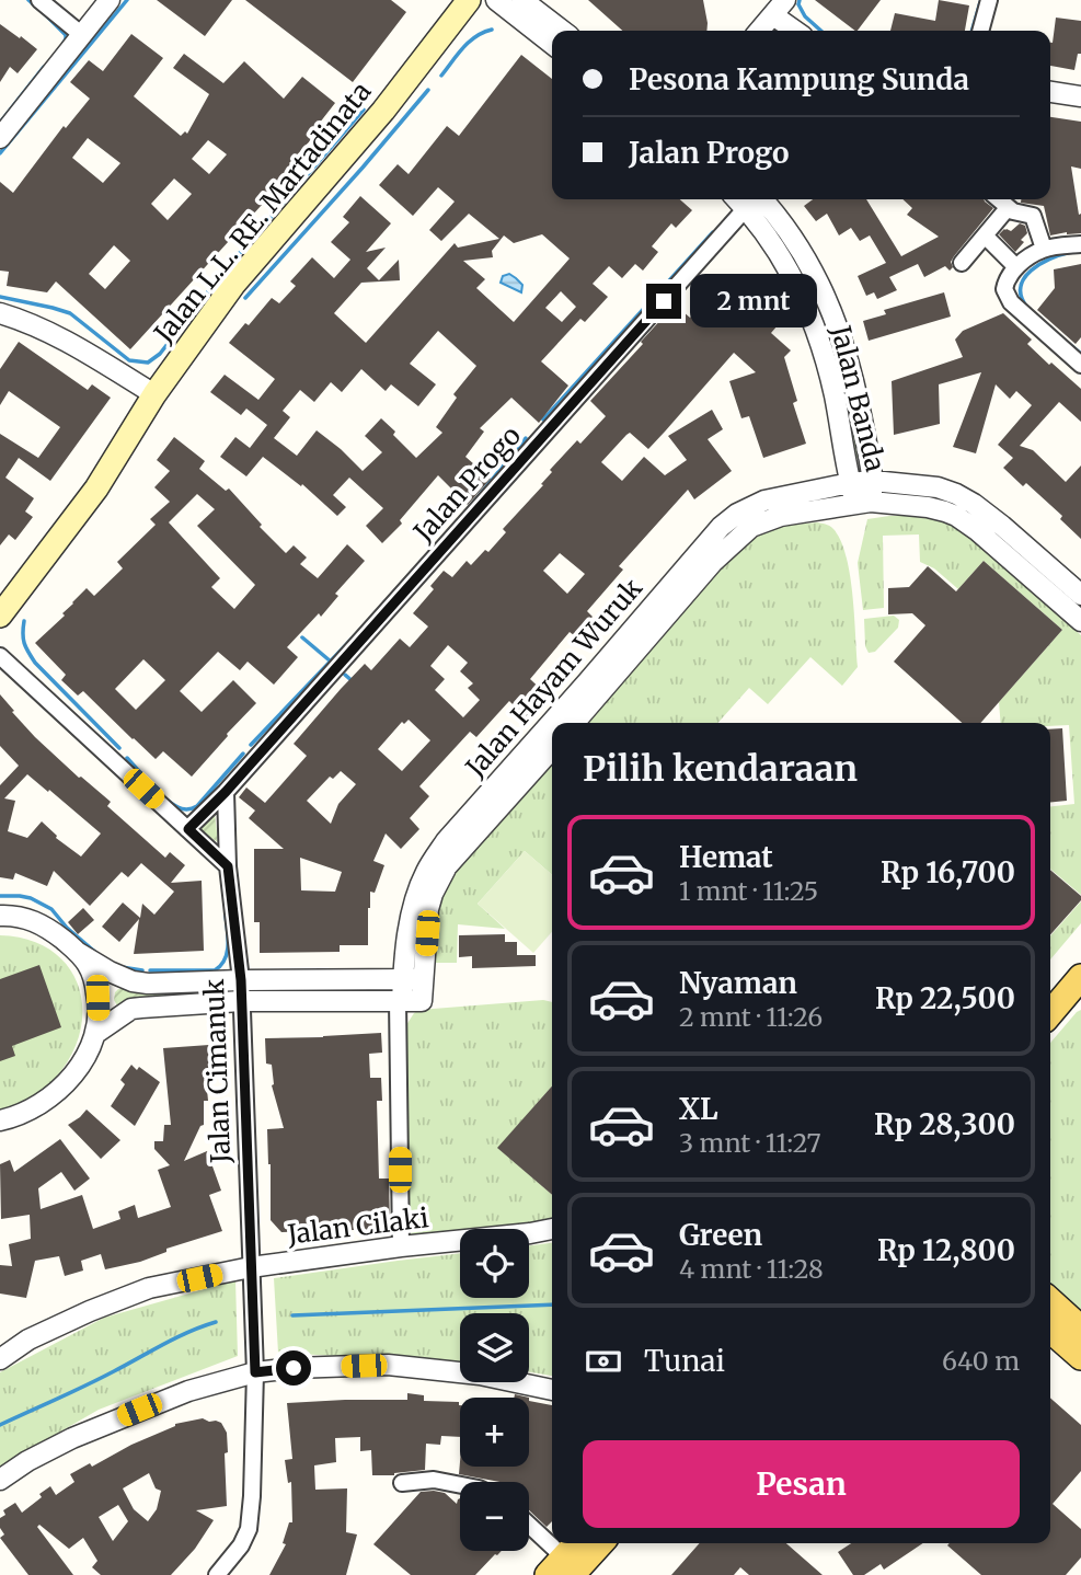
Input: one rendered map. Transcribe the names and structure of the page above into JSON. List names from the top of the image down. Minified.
{"streets":{"main road":["Jalan L.L. RE. Martadinata"],"street":["Jalan Banda","Jalan Progo","Jalan Hayam Wuruk","Jalan Cimanuk","Jalan Cilaki"]},"crossings":[["Jalan Banda","Jalan Hayam Wuruk"],["Jalan Hayam Wuruk","Jalan Cilaki"],["Jalan Cimanuk","Jalan Cilaki"]],"page":{"banner":["Pesona Kampung Sunda","Jalan Progo"],"bubble":"2 mnt","heading":"Pilih kendaraan","list":[{"name":"Hemat","note":"1 mnt · 11:25","value":"Rp 16,700"},{"name":"Nyaman","note":"2 mnt · 11:26","value":"Rp 22,500"},{"name":"XL","note":"3 mnt · 11:27","value":"Rp 28,300"},{"name":"Green","note":"4 mnt · 11:28","value":"Rp 12,800"}],"map_buttons":["+","−"],"pay":["Tunai","640 m"],"buttons":"Pesan"}}
